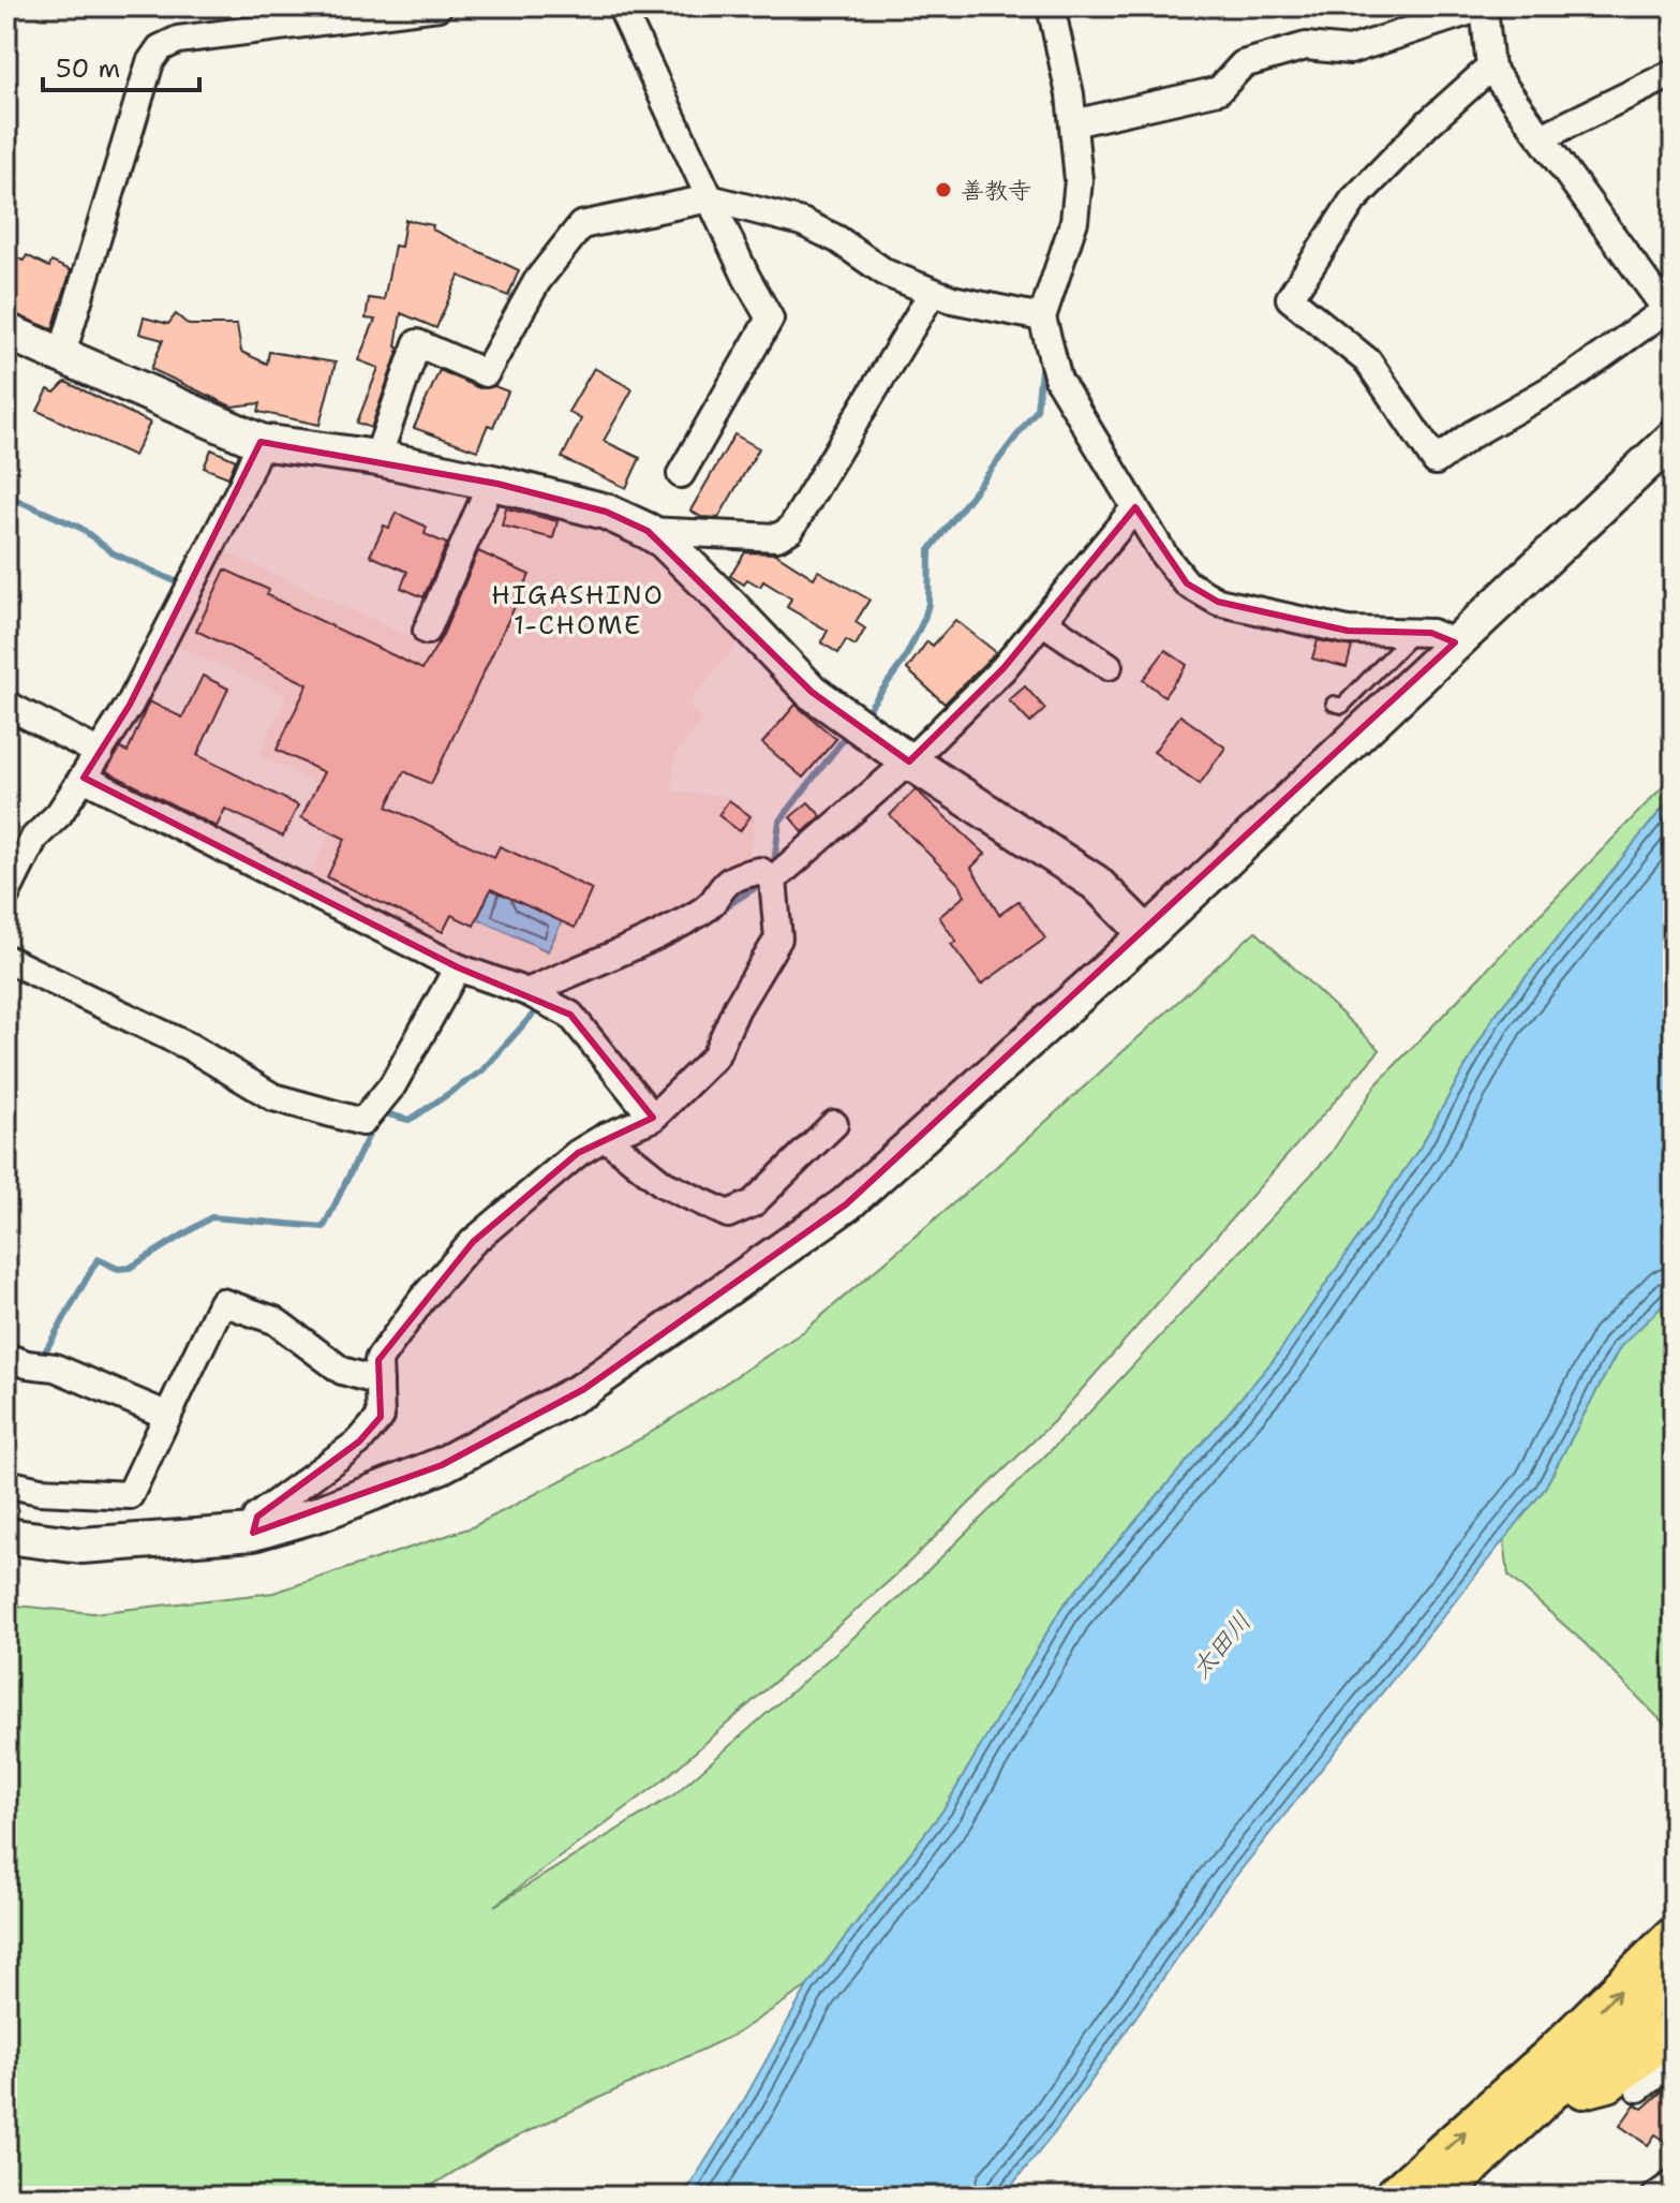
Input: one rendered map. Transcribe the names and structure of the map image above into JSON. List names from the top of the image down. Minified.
{"districts":["HIGASHINO 1-CHOME"],"water":["太田川"],"places":["善教寺"],"scale_bar":"50 m"}
